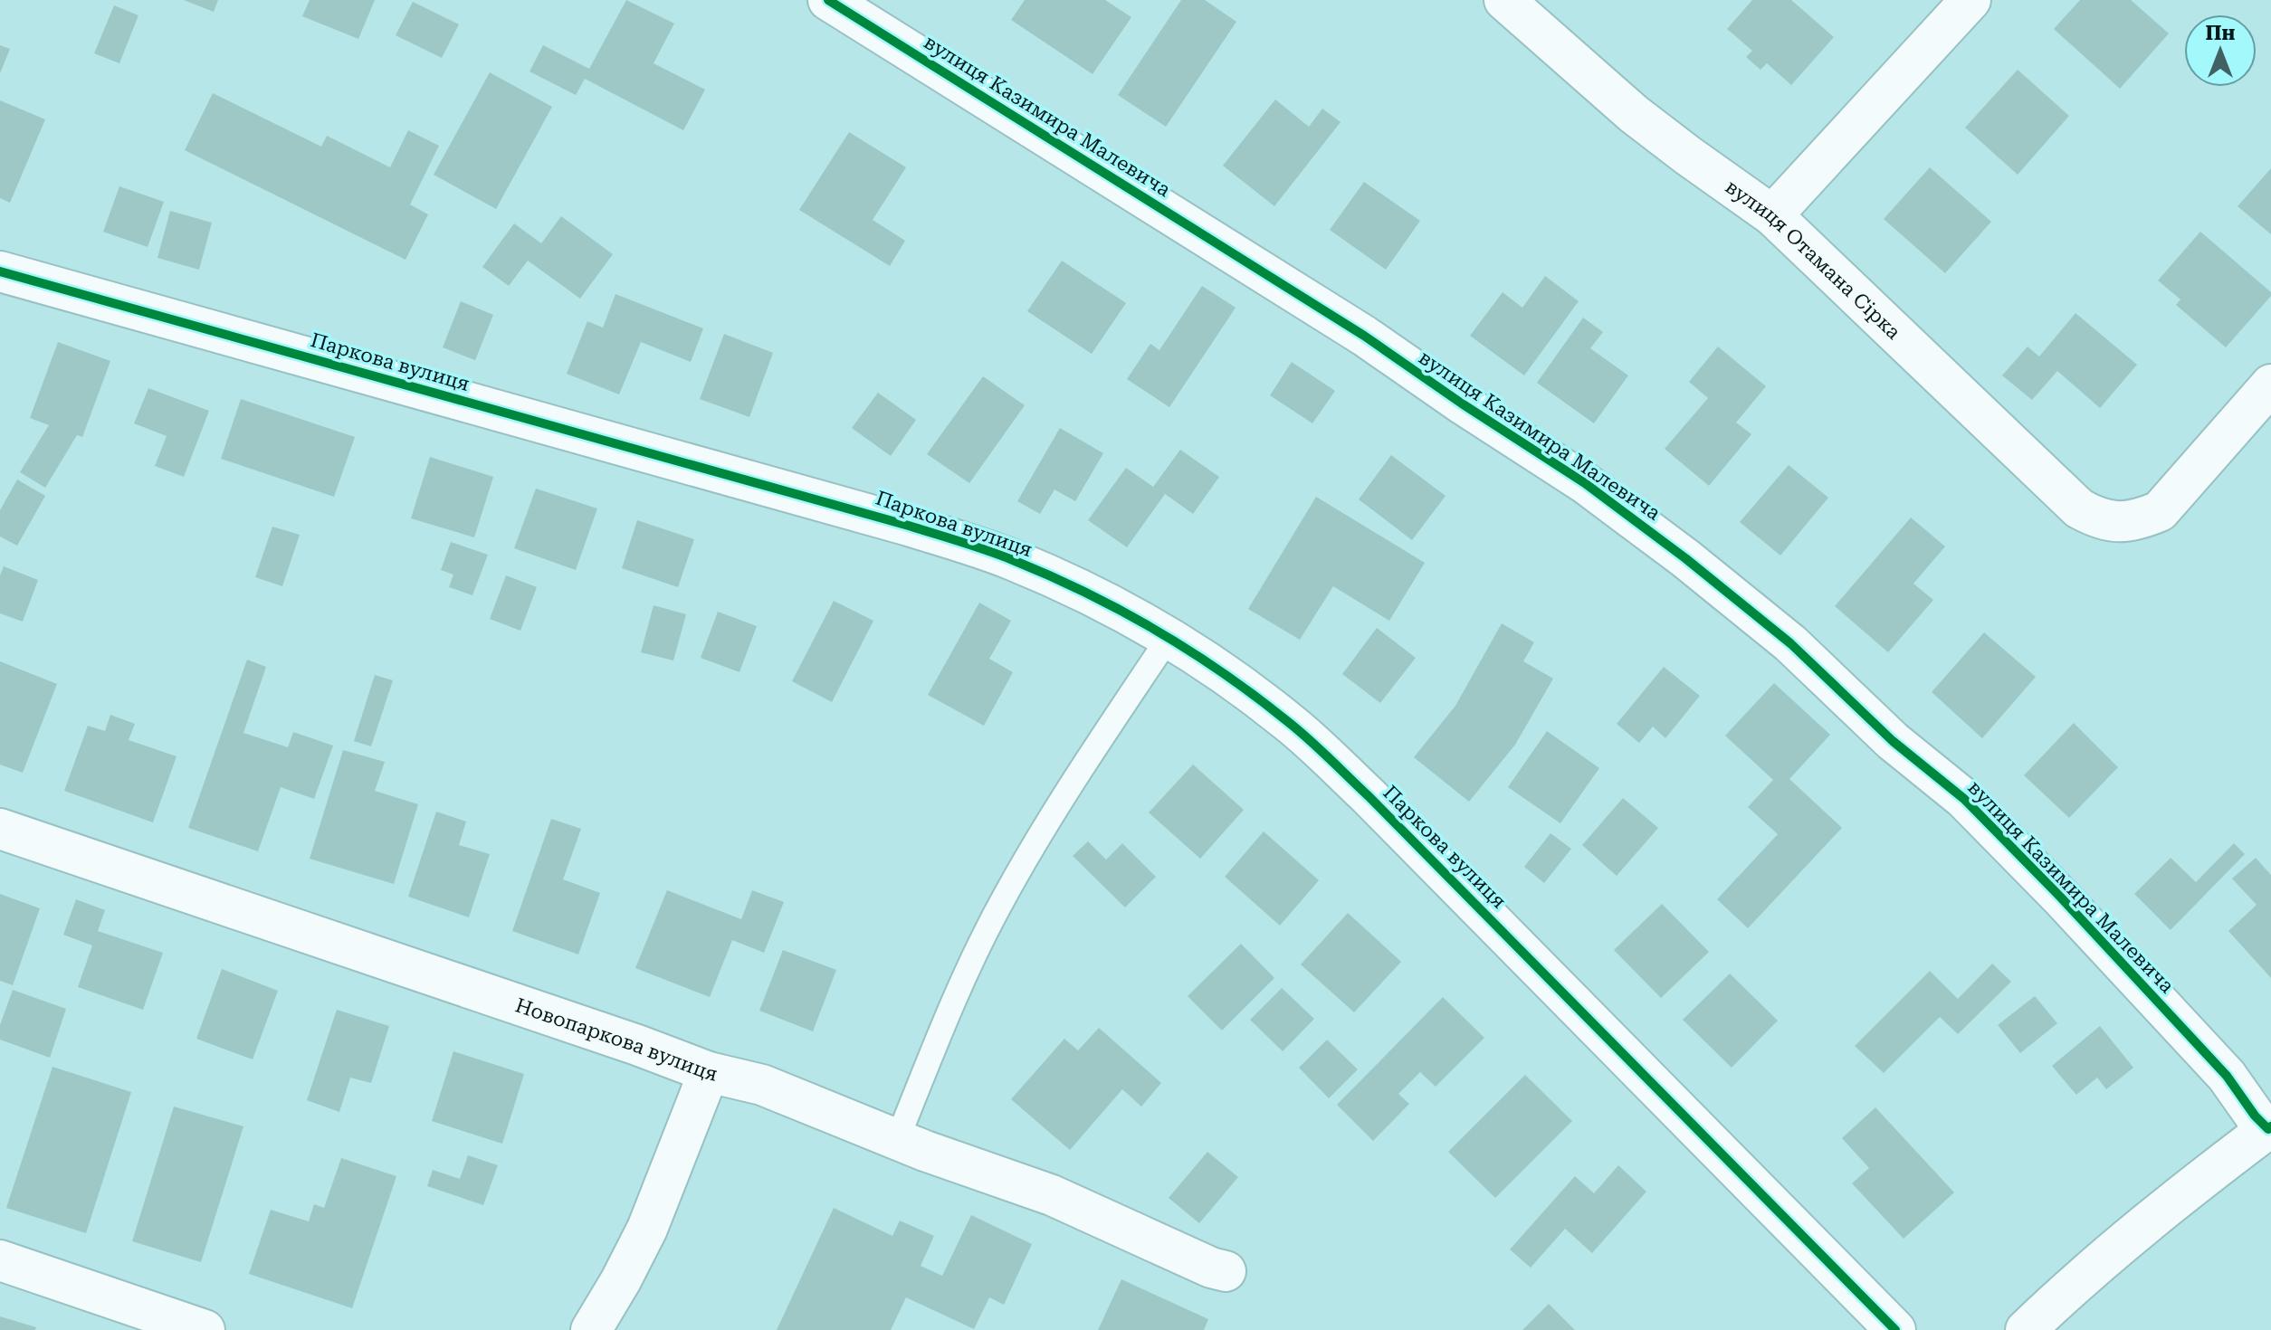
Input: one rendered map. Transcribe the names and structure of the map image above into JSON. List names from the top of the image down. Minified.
{"streets":{"street":["вулиця Казимира Малевича","вулиця Отамана Сірка","Паркова вулиця","Новопаркова вулиця"]},"north":"top"}
